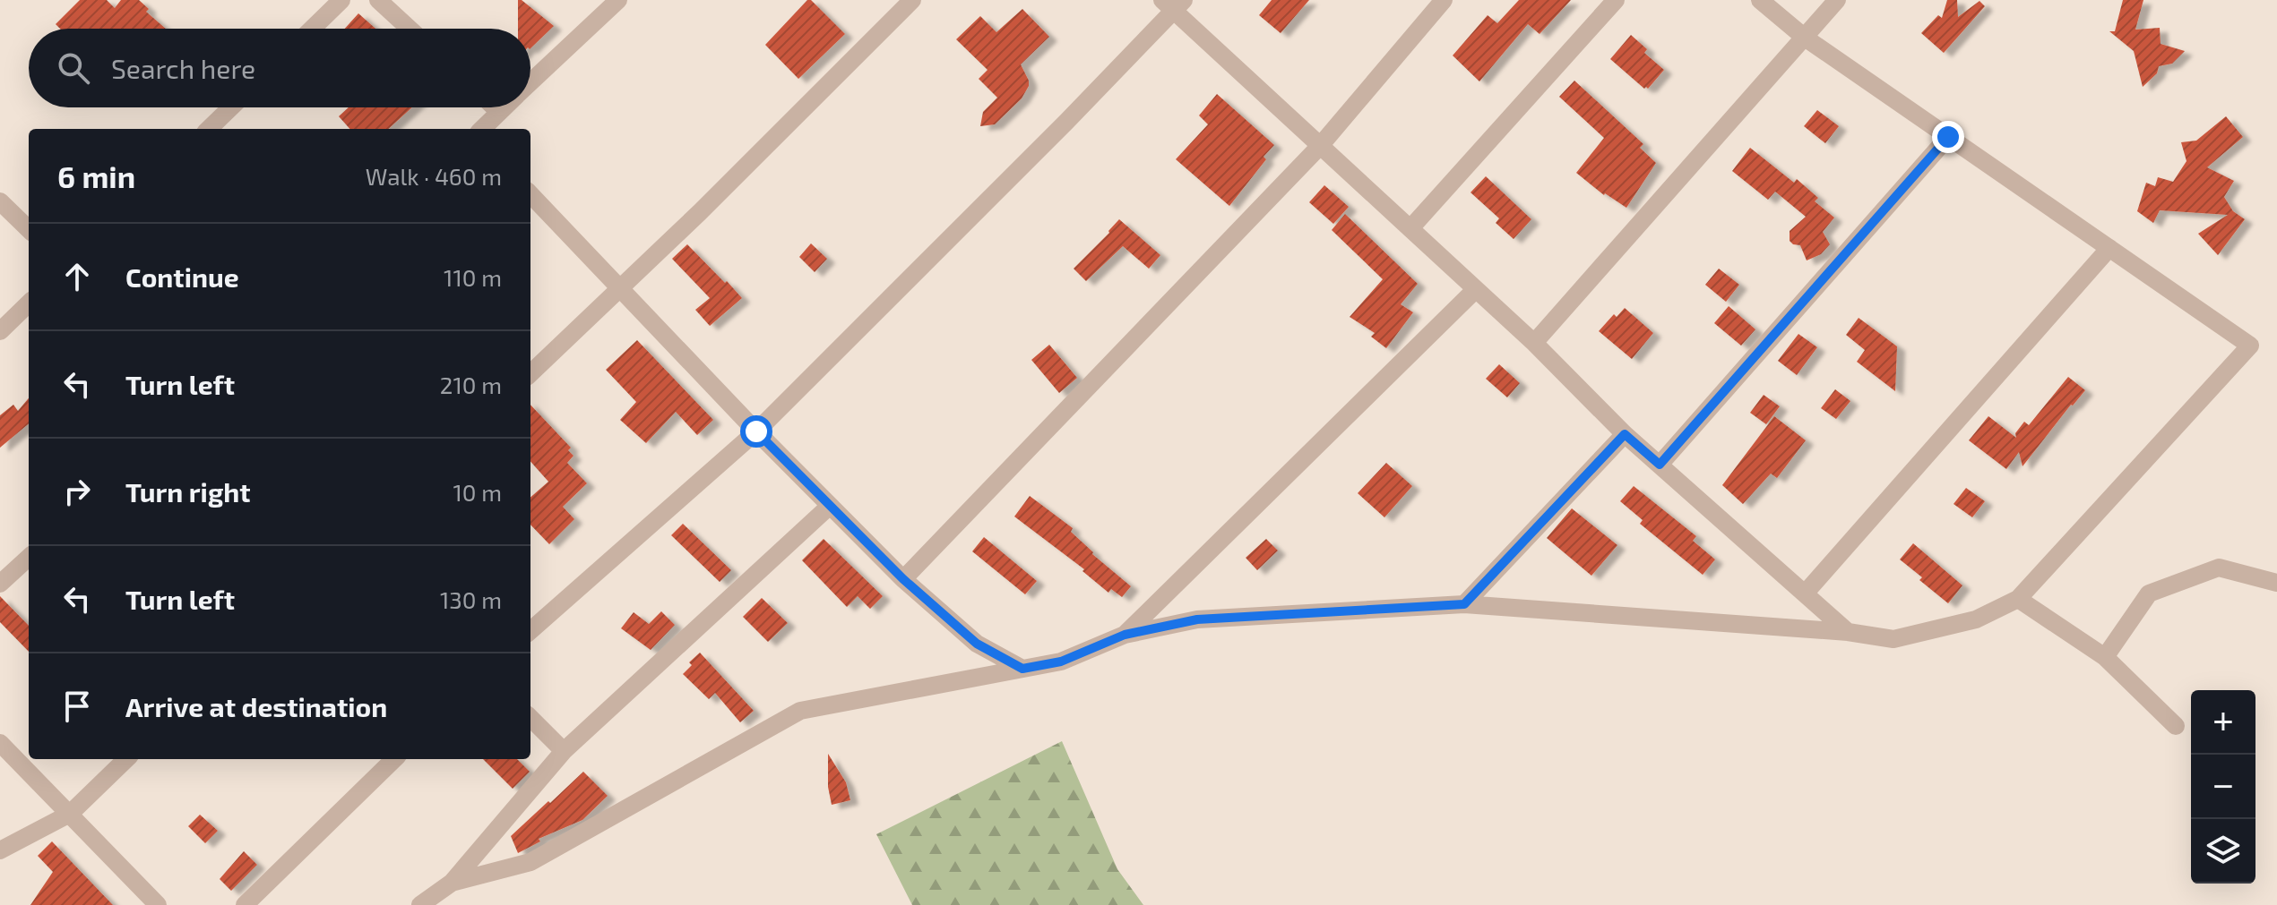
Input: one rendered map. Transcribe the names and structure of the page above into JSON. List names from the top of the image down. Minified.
{"page":{"search":"Search here","heading":["6 min","Walk · 460 m"],"list":[["Continue","110 m"],["Turn left","210 m"],["Turn right","10 m"],["Turn left","130 m"],"Arrive at destination"],"map_buttons":["+","−"]}}
